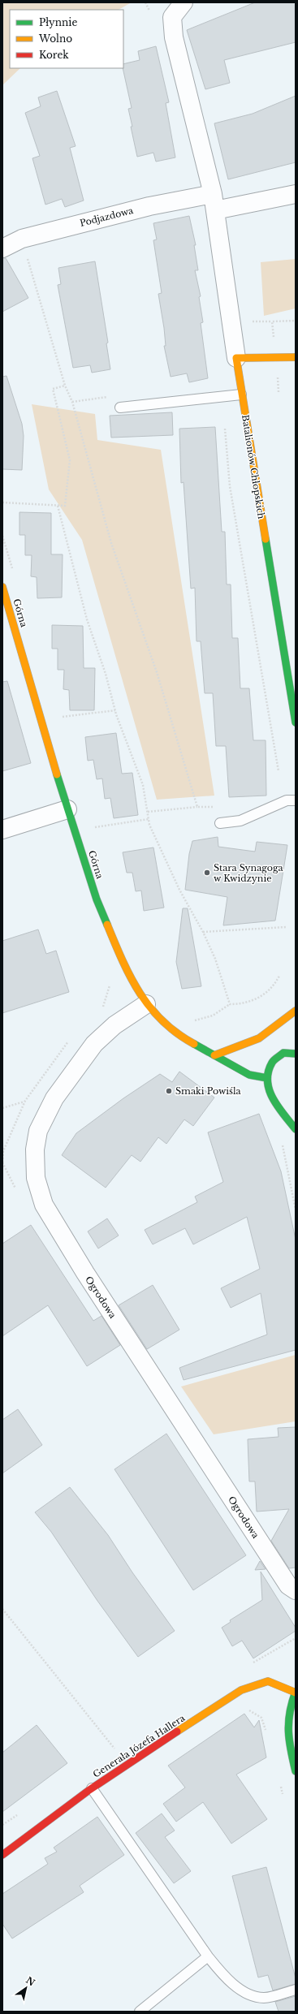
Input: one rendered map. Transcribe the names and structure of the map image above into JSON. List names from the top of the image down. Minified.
{"streets":{"street":["Podjazdowa","Batalionów Chłopskich","Górna","Ogrodowa","Generała Józefa Hallera"]},"crossings":[["Podjazdowa","Batalionów Chłopskich"],["Górna","Ogrodowa"]],"places":["Stara Synagoga w Kwidzynie","Smaki Powiśla"],"legend":["Płynnie","Wolno","Korek"],"north":"top right"}
